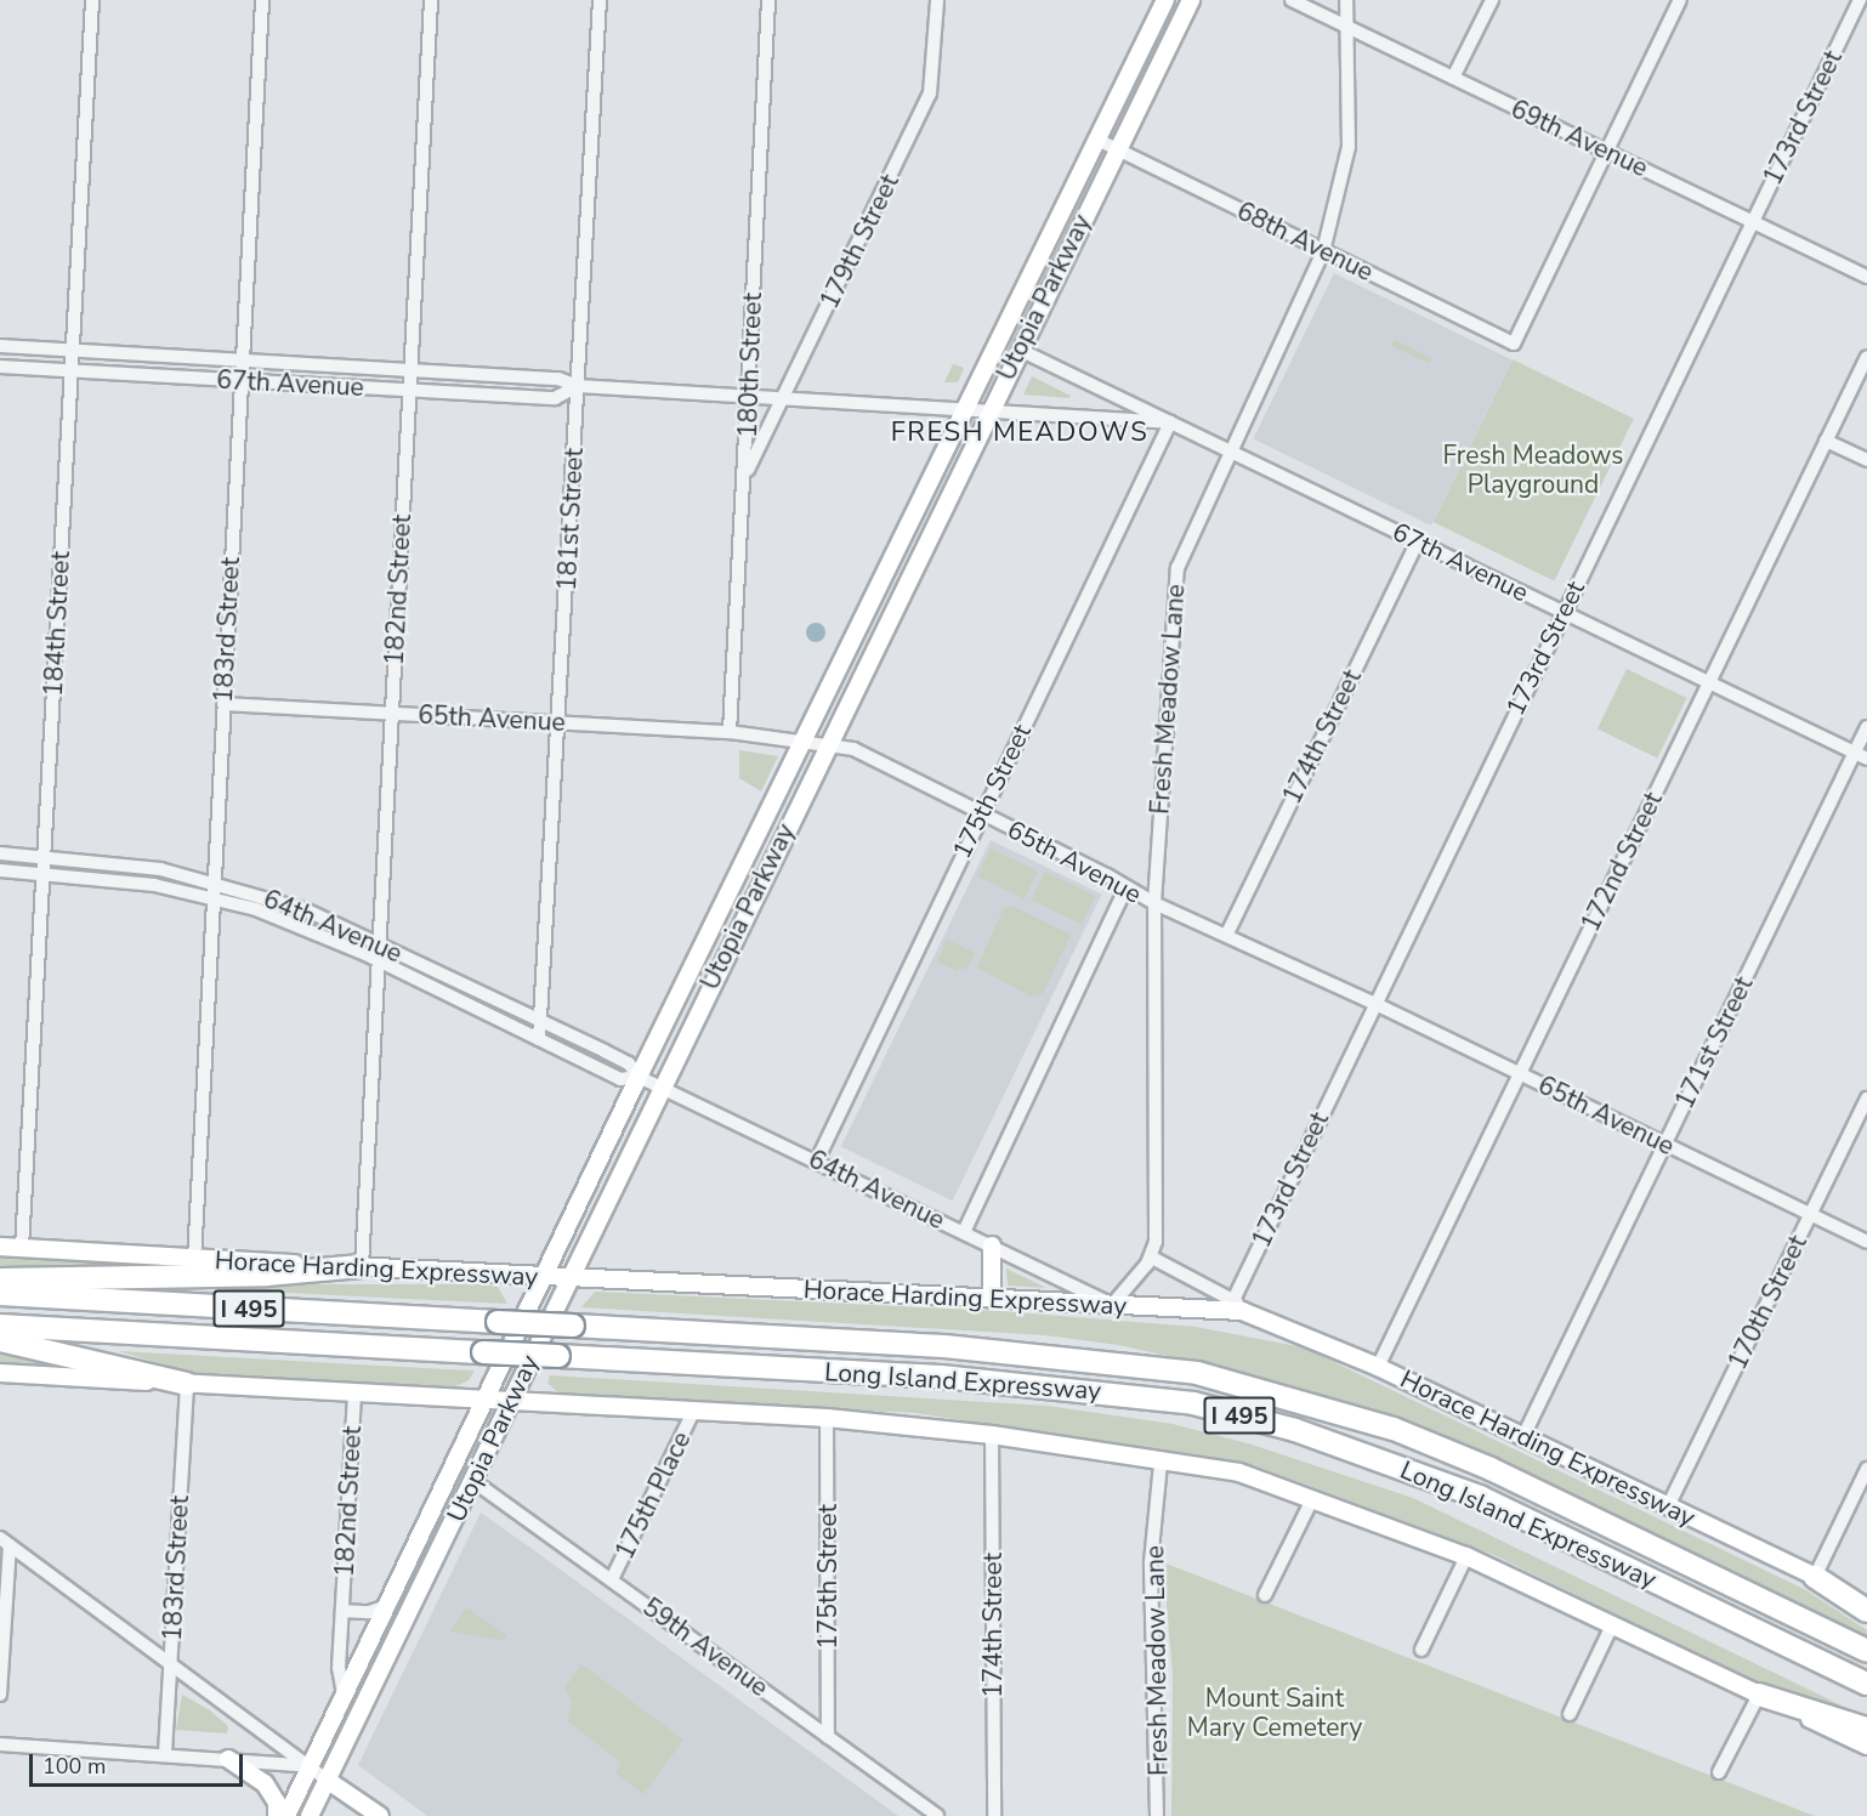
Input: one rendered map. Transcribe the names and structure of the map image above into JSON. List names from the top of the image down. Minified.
{"streets":{"highway":["I 495","Long Island Expressway"],"main road":["Utopia Parkway","Horace Harding Expressway"],"street":["173rd Street","69th Avenue","179th Street","68th Avenue","180th Street","67th Avenue","181st Street","182nd Street","184th Street","183rd Street","Fresh Meadow Lane","65th Avenue","174th Street","175th Street","172nd Street","64th Avenue","171st Street","170th Street","175th Place","59th Avenue"]},"crossings":[["173rd Street","69th Avenue"],["173rd Street","67th Avenue"],["173rd Street","65th Avenue"],["173rd Street","Horace Harding Expressway"],["69th Avenue","68th Avenue"],["69th Avenue","Fresh Meadow Lane"],["179th Street","180th Street"],["179th Street","67th Avenue"],["68th Avenue","Utopia Parkway"],["68th Avenue","Fresh Meadow Lane"],["Utopia Parkway","67th Avenue"],["Utopia Parkway","182nd Street"],["Utopia Parkway","65th Avenue"],["Utopia Parkway","64th Avenue"],["Utopia Parkway","Horace Harding Expressway"],["Utopia Parkway","59th Avenue"],["180th Street","67th Avenue"],["180th Street","65th Avenue"],["67th Avenue","181st Street"],["67th Avenue","182nd Street"],["67th Avenue","184th Street"],["67th Avenue","183rd Street"],["67th Avenue","Fresh Meadow Lane"],["67th Avenue","174th Street"],["67th Avenue","175th Street"],["67th Avenue","172nd Street"],["67th Avenue","171st Street"],["181st Street","65th Avenue"],["181st Street","64th Avenue"],["182nd Street","65th Avenue"],["182nd Street","64th Avenue"],["182nd Street","Horace Harding Expressway"],["184th Street","64th Avenue"],["184th Street","Horace Harding Expressway"],["183rd Street","65th Avenue"],["183rd Street","64th Avenue"],["183rd Street","Horace Harding Expressway"],["Fresh Meadow Lane","65th Avenue"],["65th Avenue","174th Street"],["65th Avenue","175th Street"],["65th Avenue","172nd Street"],["65th Avenue","171st Street"],["65th Avenue","170th Street"],["175th Street","64th Avenue"],["175th Street","59th Avenue"],["172nd Street","Horace Harding Expressway"],["64th Avenue","Horace Harding Expressway"],["171st Street","Horace Harding Expressway"],["Horace Harding Expressway","170th Street"],["175th Place","59th Avenue"]],"districts":["FRESH MEADOWS"],"parks":["Fresh Meadows Playground","Mount Saint Mary Cemetery"],"scale_bar":"100 m"}
